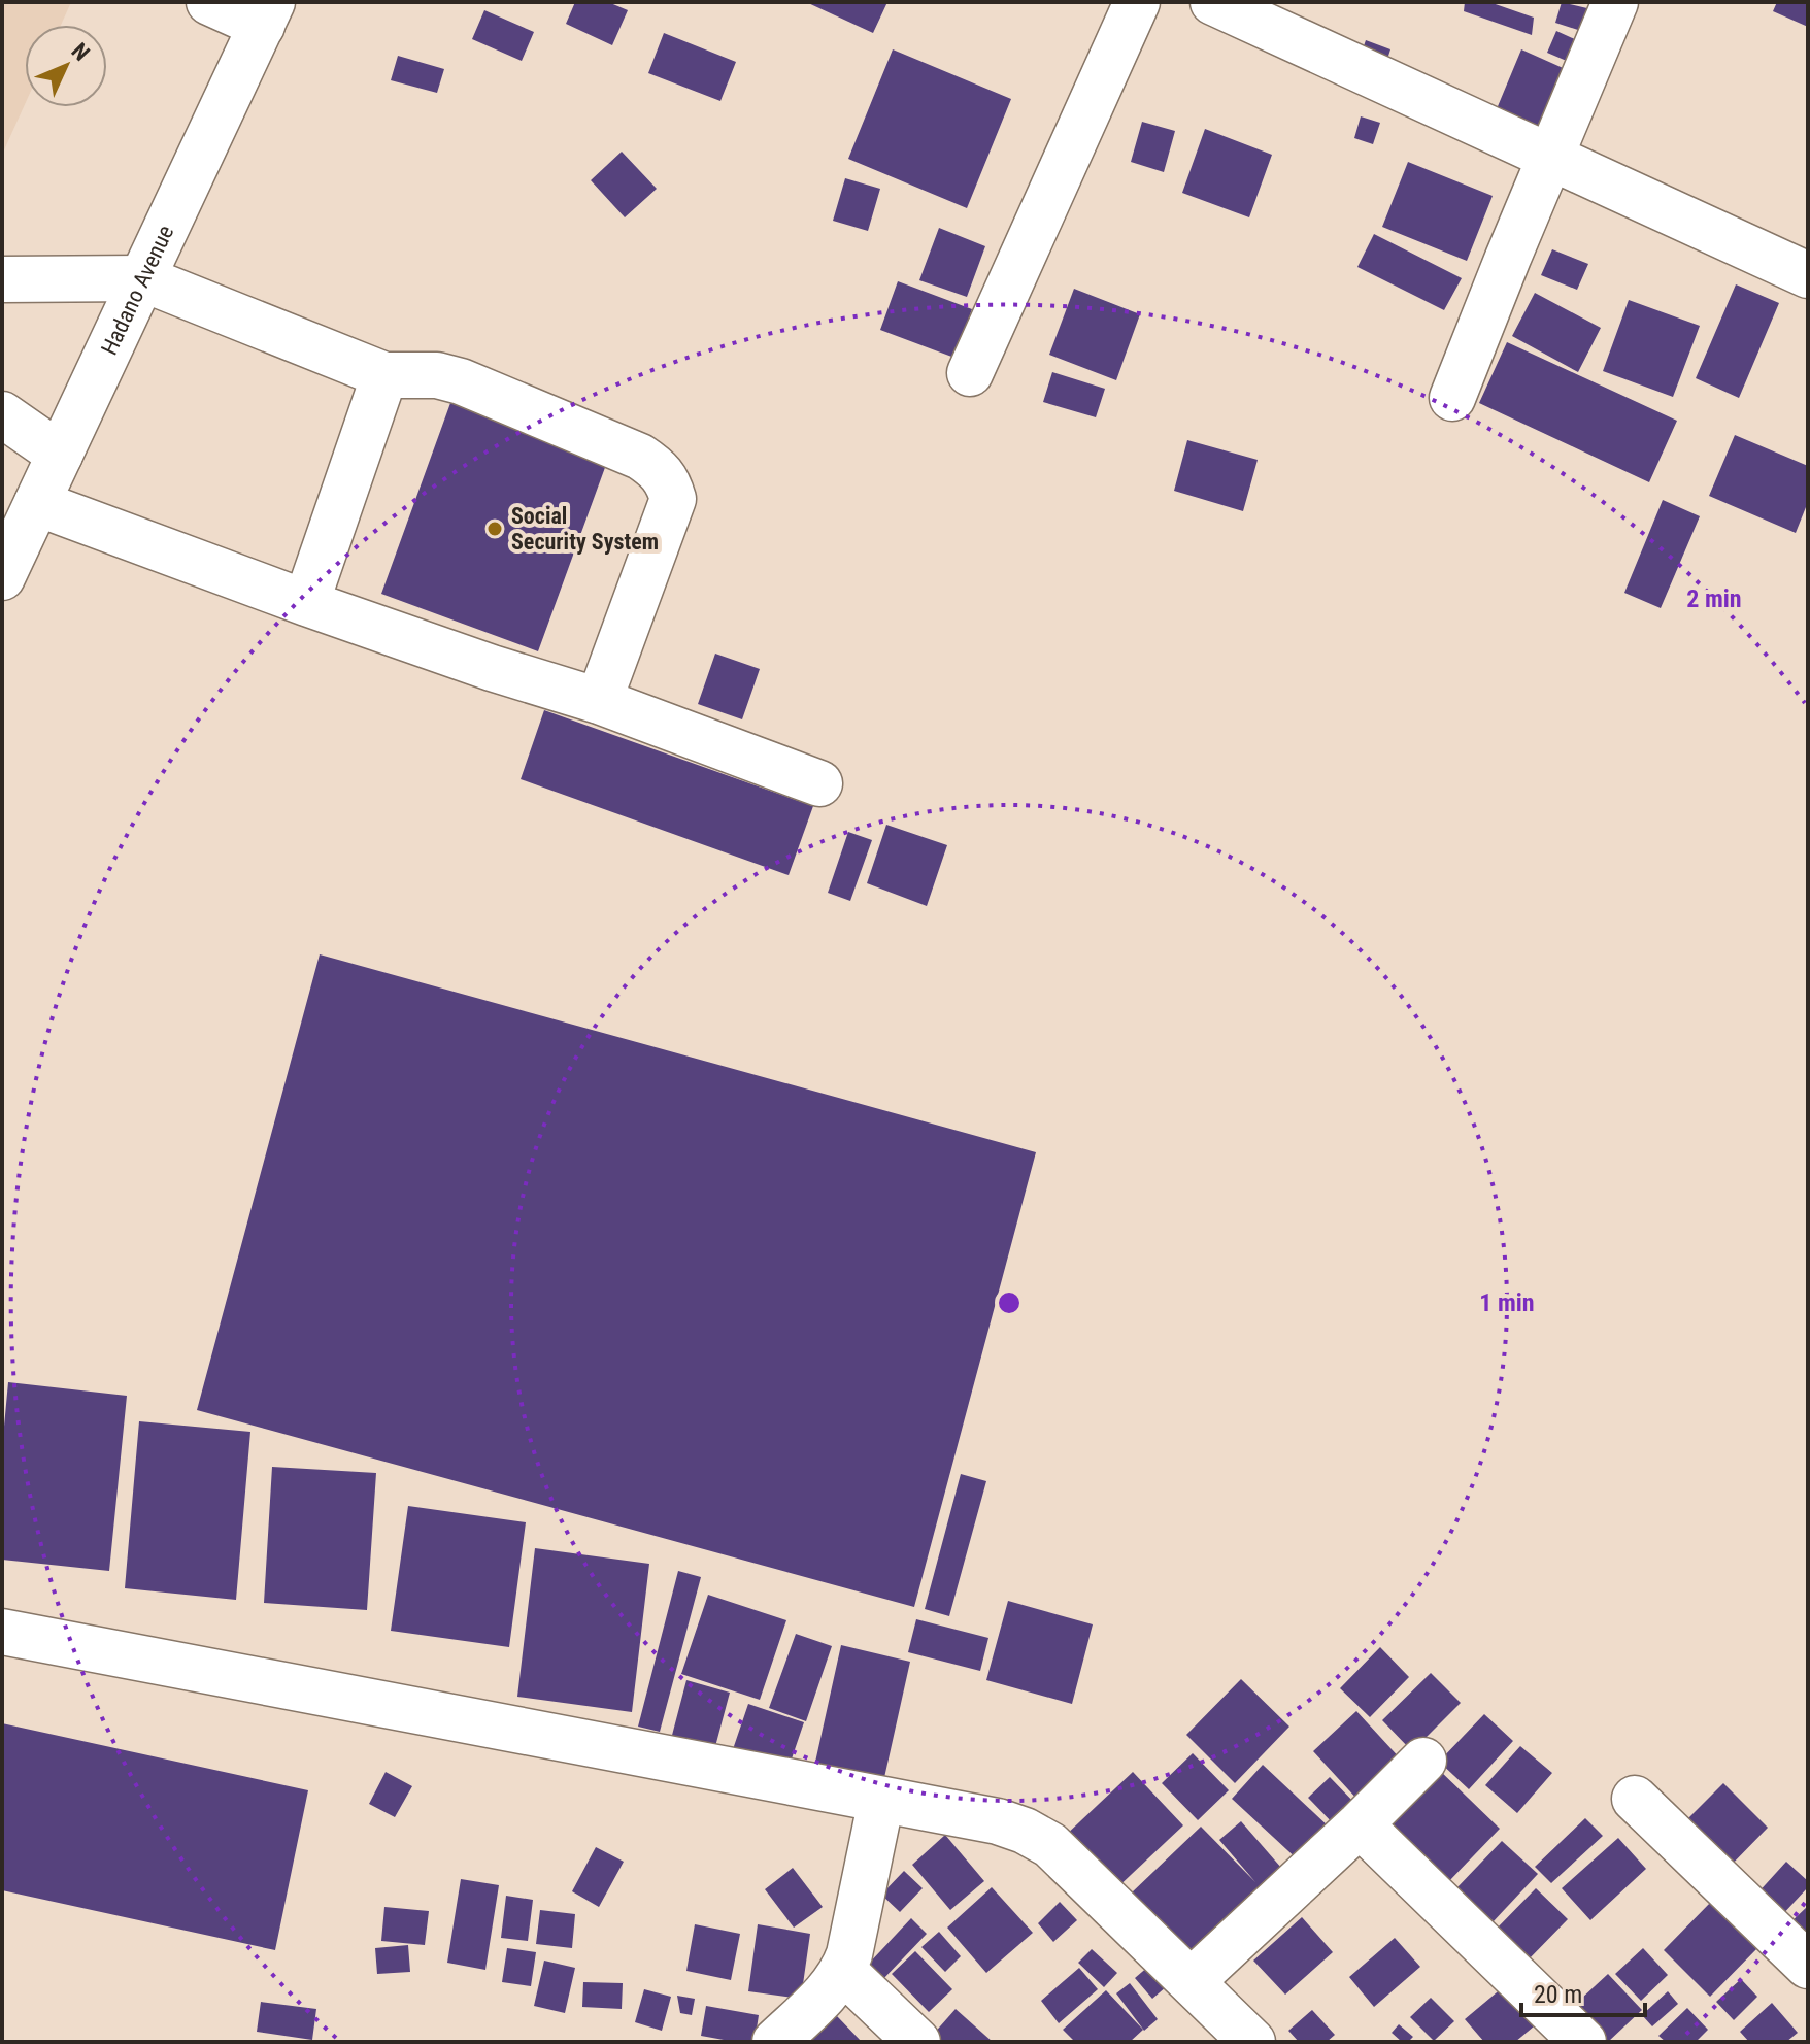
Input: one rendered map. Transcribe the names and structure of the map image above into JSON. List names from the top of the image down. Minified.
{"streets":{"street":["Hadano Avenue"]},"places":["Social Security System"],"scale_bar":"20 m","north":"top right","rings":["2 min","1 min"]}
